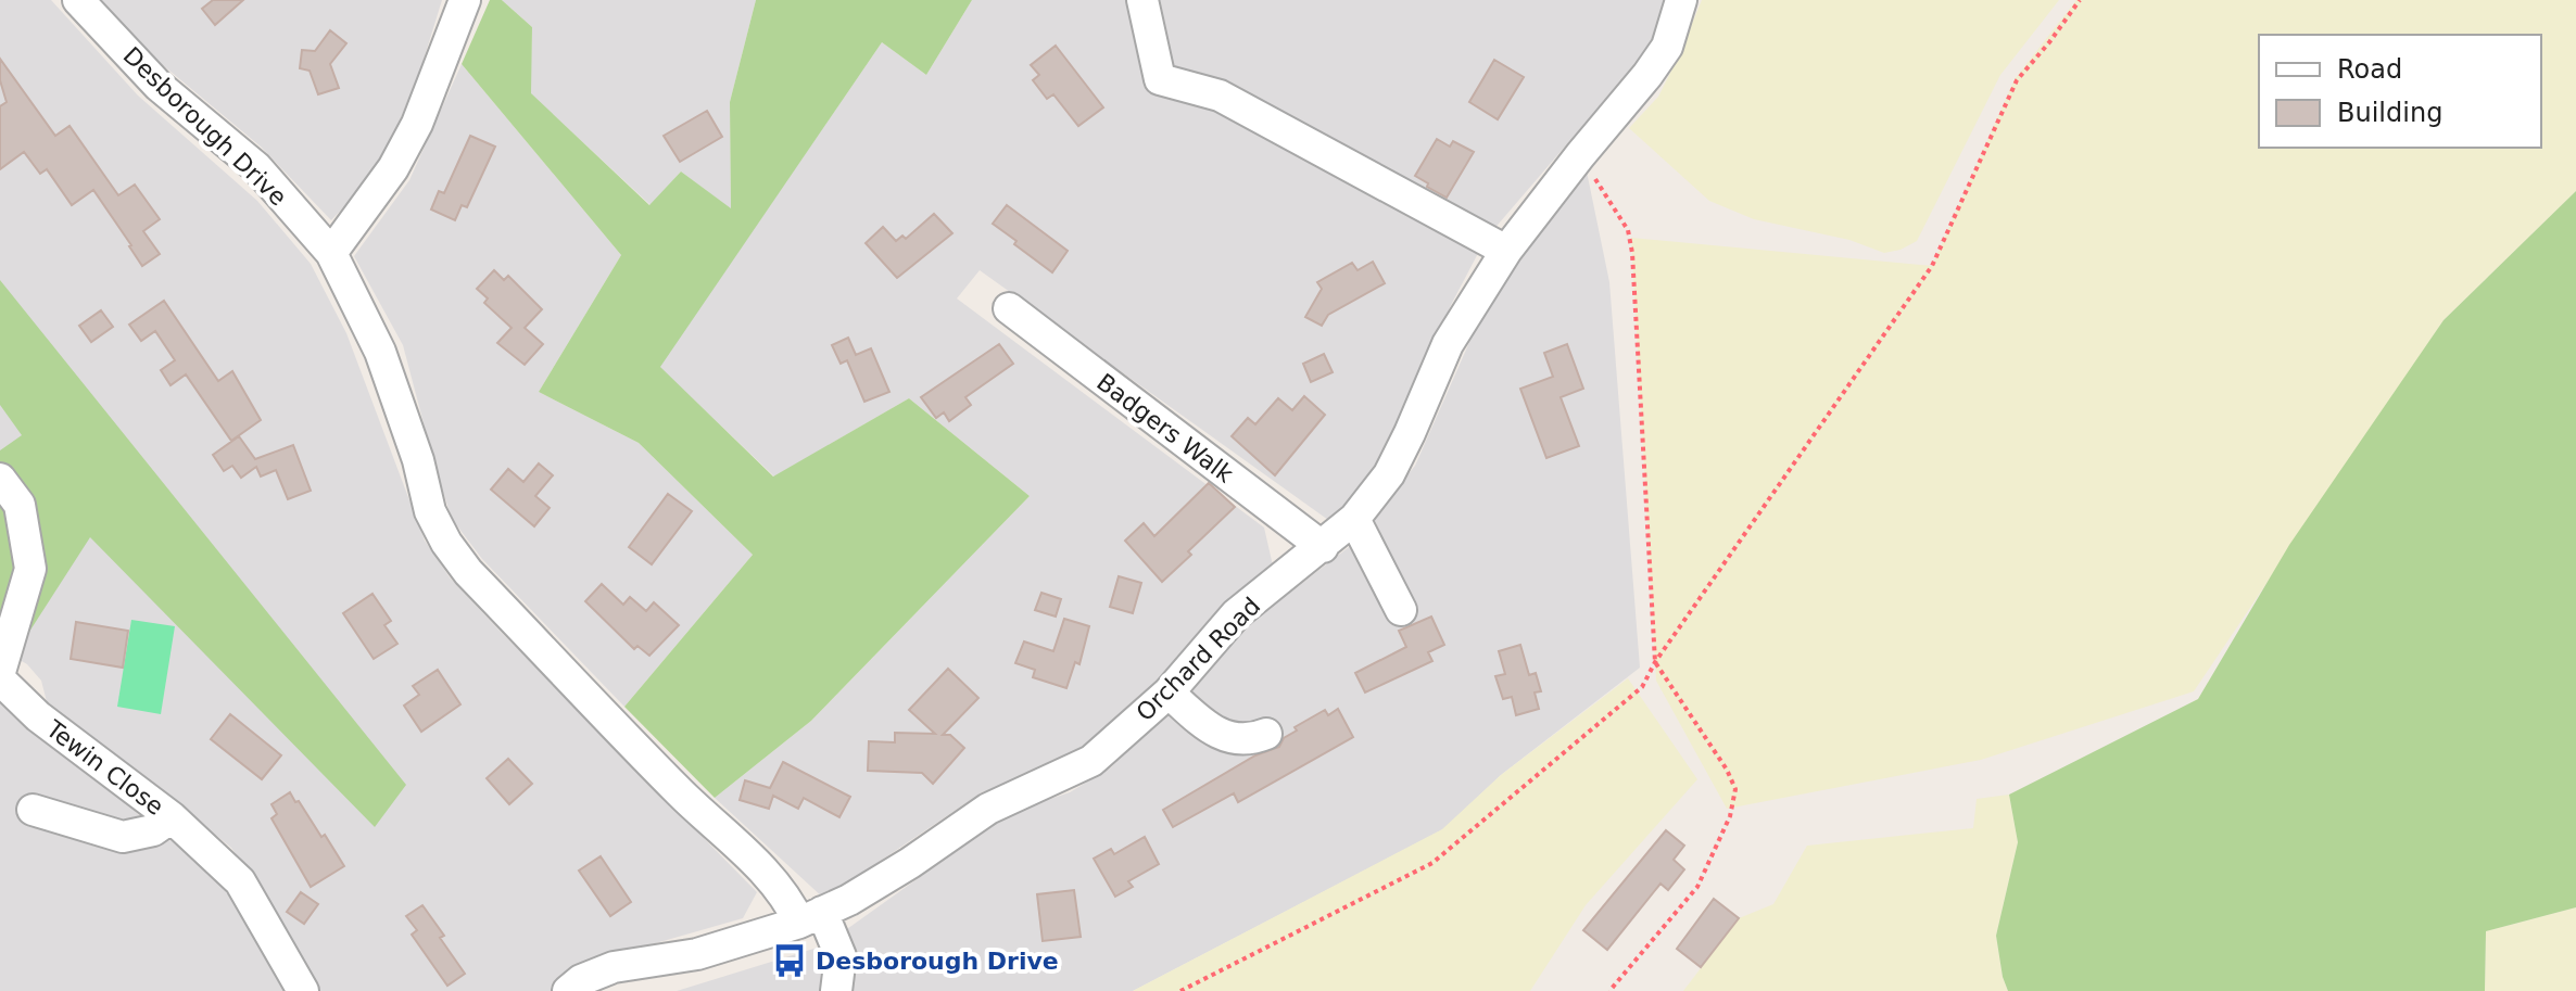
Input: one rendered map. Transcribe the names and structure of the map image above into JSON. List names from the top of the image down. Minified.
{"streets":{"street":["Desborough Drive","Badgers Walk","Orchard Road","Tewin Close"]},"crossings":[["Desborough Drive","Orchard Road"],["Badgers Walk","Orchard Road"]],"places":{"bus stop":["Desborough Drive"]},"legend":["Road","Building"]}
